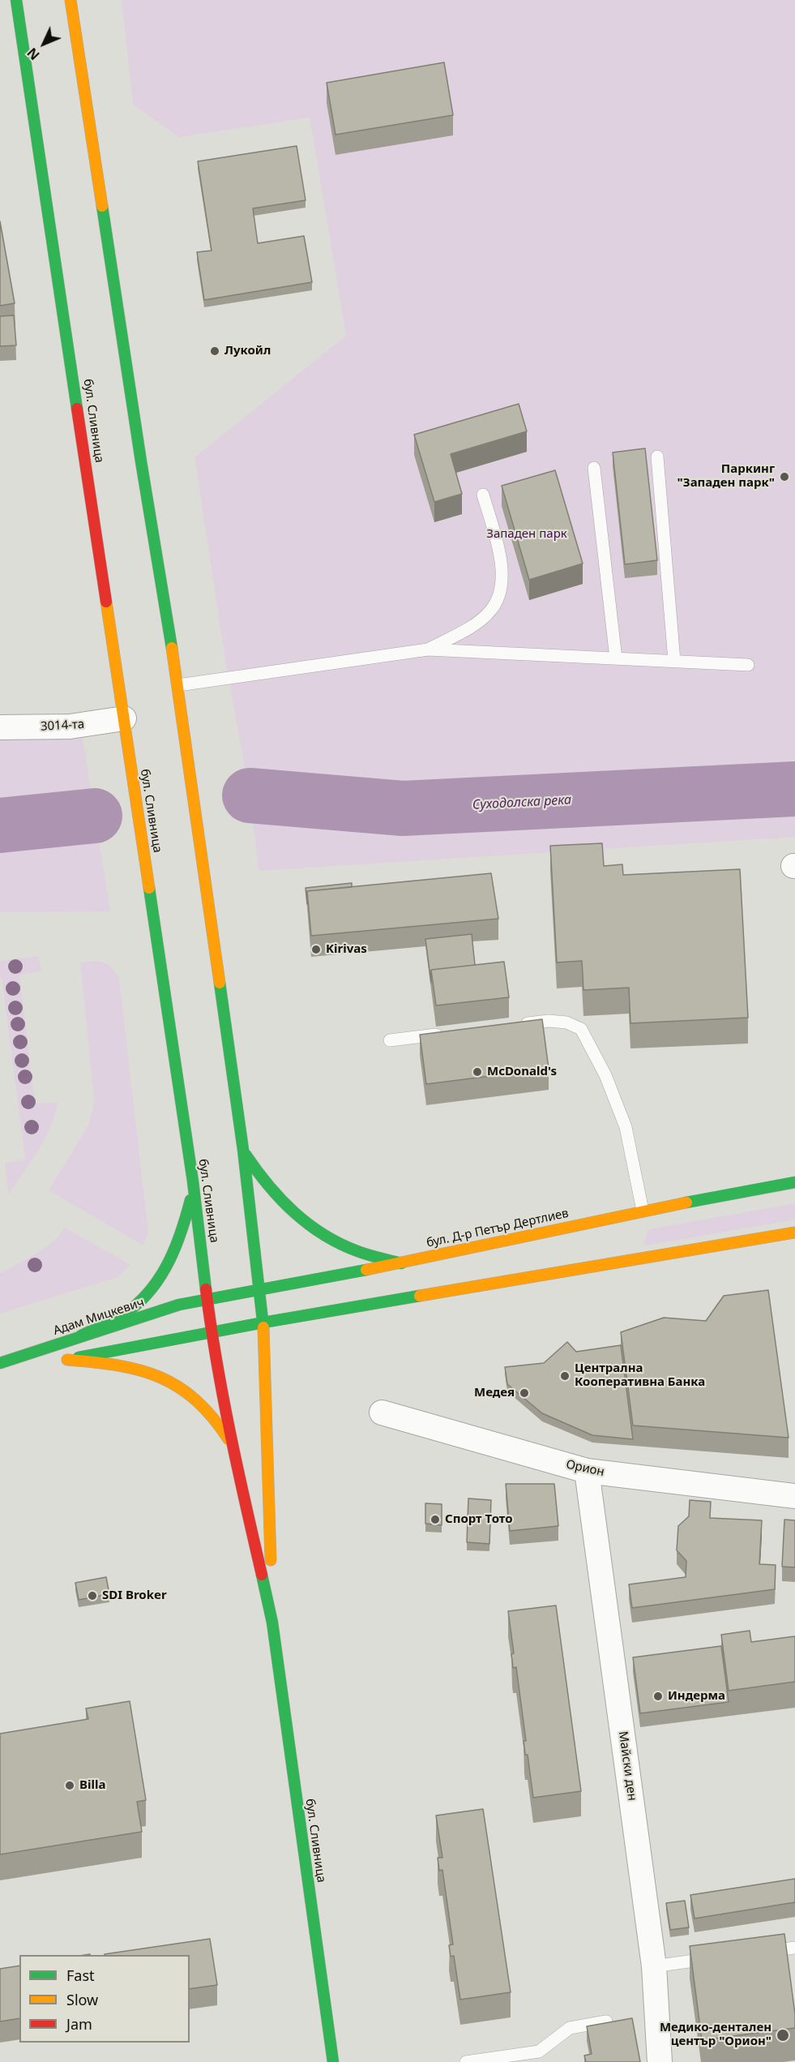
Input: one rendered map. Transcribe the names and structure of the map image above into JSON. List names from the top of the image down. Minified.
{"streets":{"main road":["бул. Сливница","бул. Д-р Петър Дертлиев","Адам Мицкевич"],"street":["3014-та","Орион","Майски ден"]},"crossings":[["бул. Сливница","3014-та"],["бул. Сливница","бул. Д-р Петър Дертлиев"],["бул. Сливница","Адам Мицкевич"],["бул. Д-р Петър Дертлиев","Адам Мицкевич"],["Орион","Майски ден"]],"water":["Суходолска река"],"parks":["Западен парк"],"places":["Лукойл","Паркинг \"Западен парк\"","Kirivas","McDonald's","Централна Кооперативна Банка","Медея","Спорт Тото","SDI Broker","Индерма","Billa","Медико-дентален център \"Орион\""],"legend":["Fast","Slow","Jam"],"north":"bottom left"}
